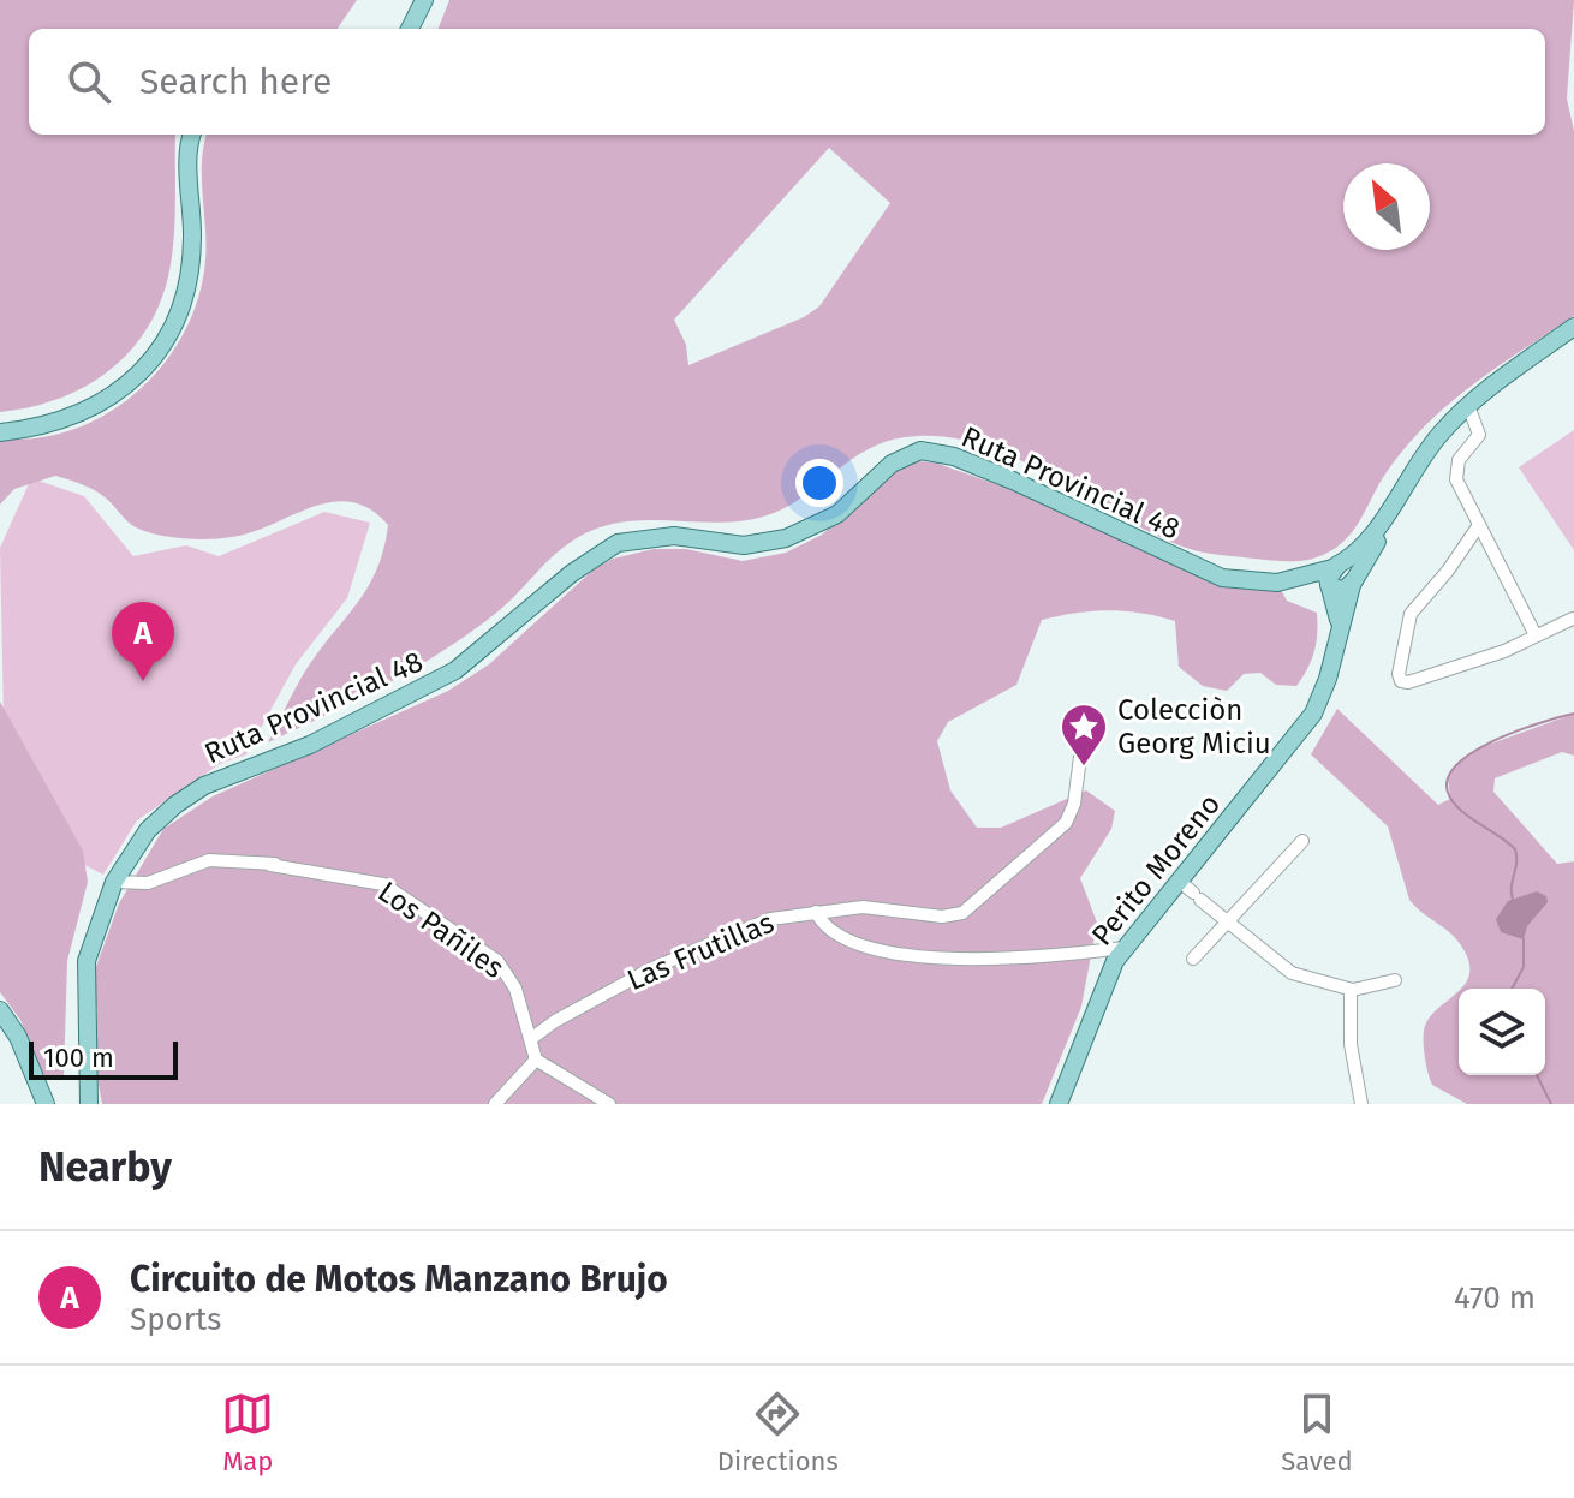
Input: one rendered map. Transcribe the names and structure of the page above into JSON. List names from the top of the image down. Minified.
{"streets":{"main road":["Ruta Provincial 48","Perito Moreno"],"street":["Los Pañiles","Las Frutillas"]},"crossings":[["Ruta Provincial 48","Perito Moreno"],["Ruta Provincial 48","Los Pañiles"],["Los Pañiles","Las Frutillas"]],"places":{"place":["Colecciòn Georg Miciu"]},"scale_bar":"100 m","north":"top left","page":{"search":"Search here","pins":"A","scale":"100 m","heading":"Nearby","list":[{"mark":"A","name":"Circuito de Motos Manzano Brujo","note":"Sports","value":"470 m"}],"nav":["Map","Directions","Saved"]}}
